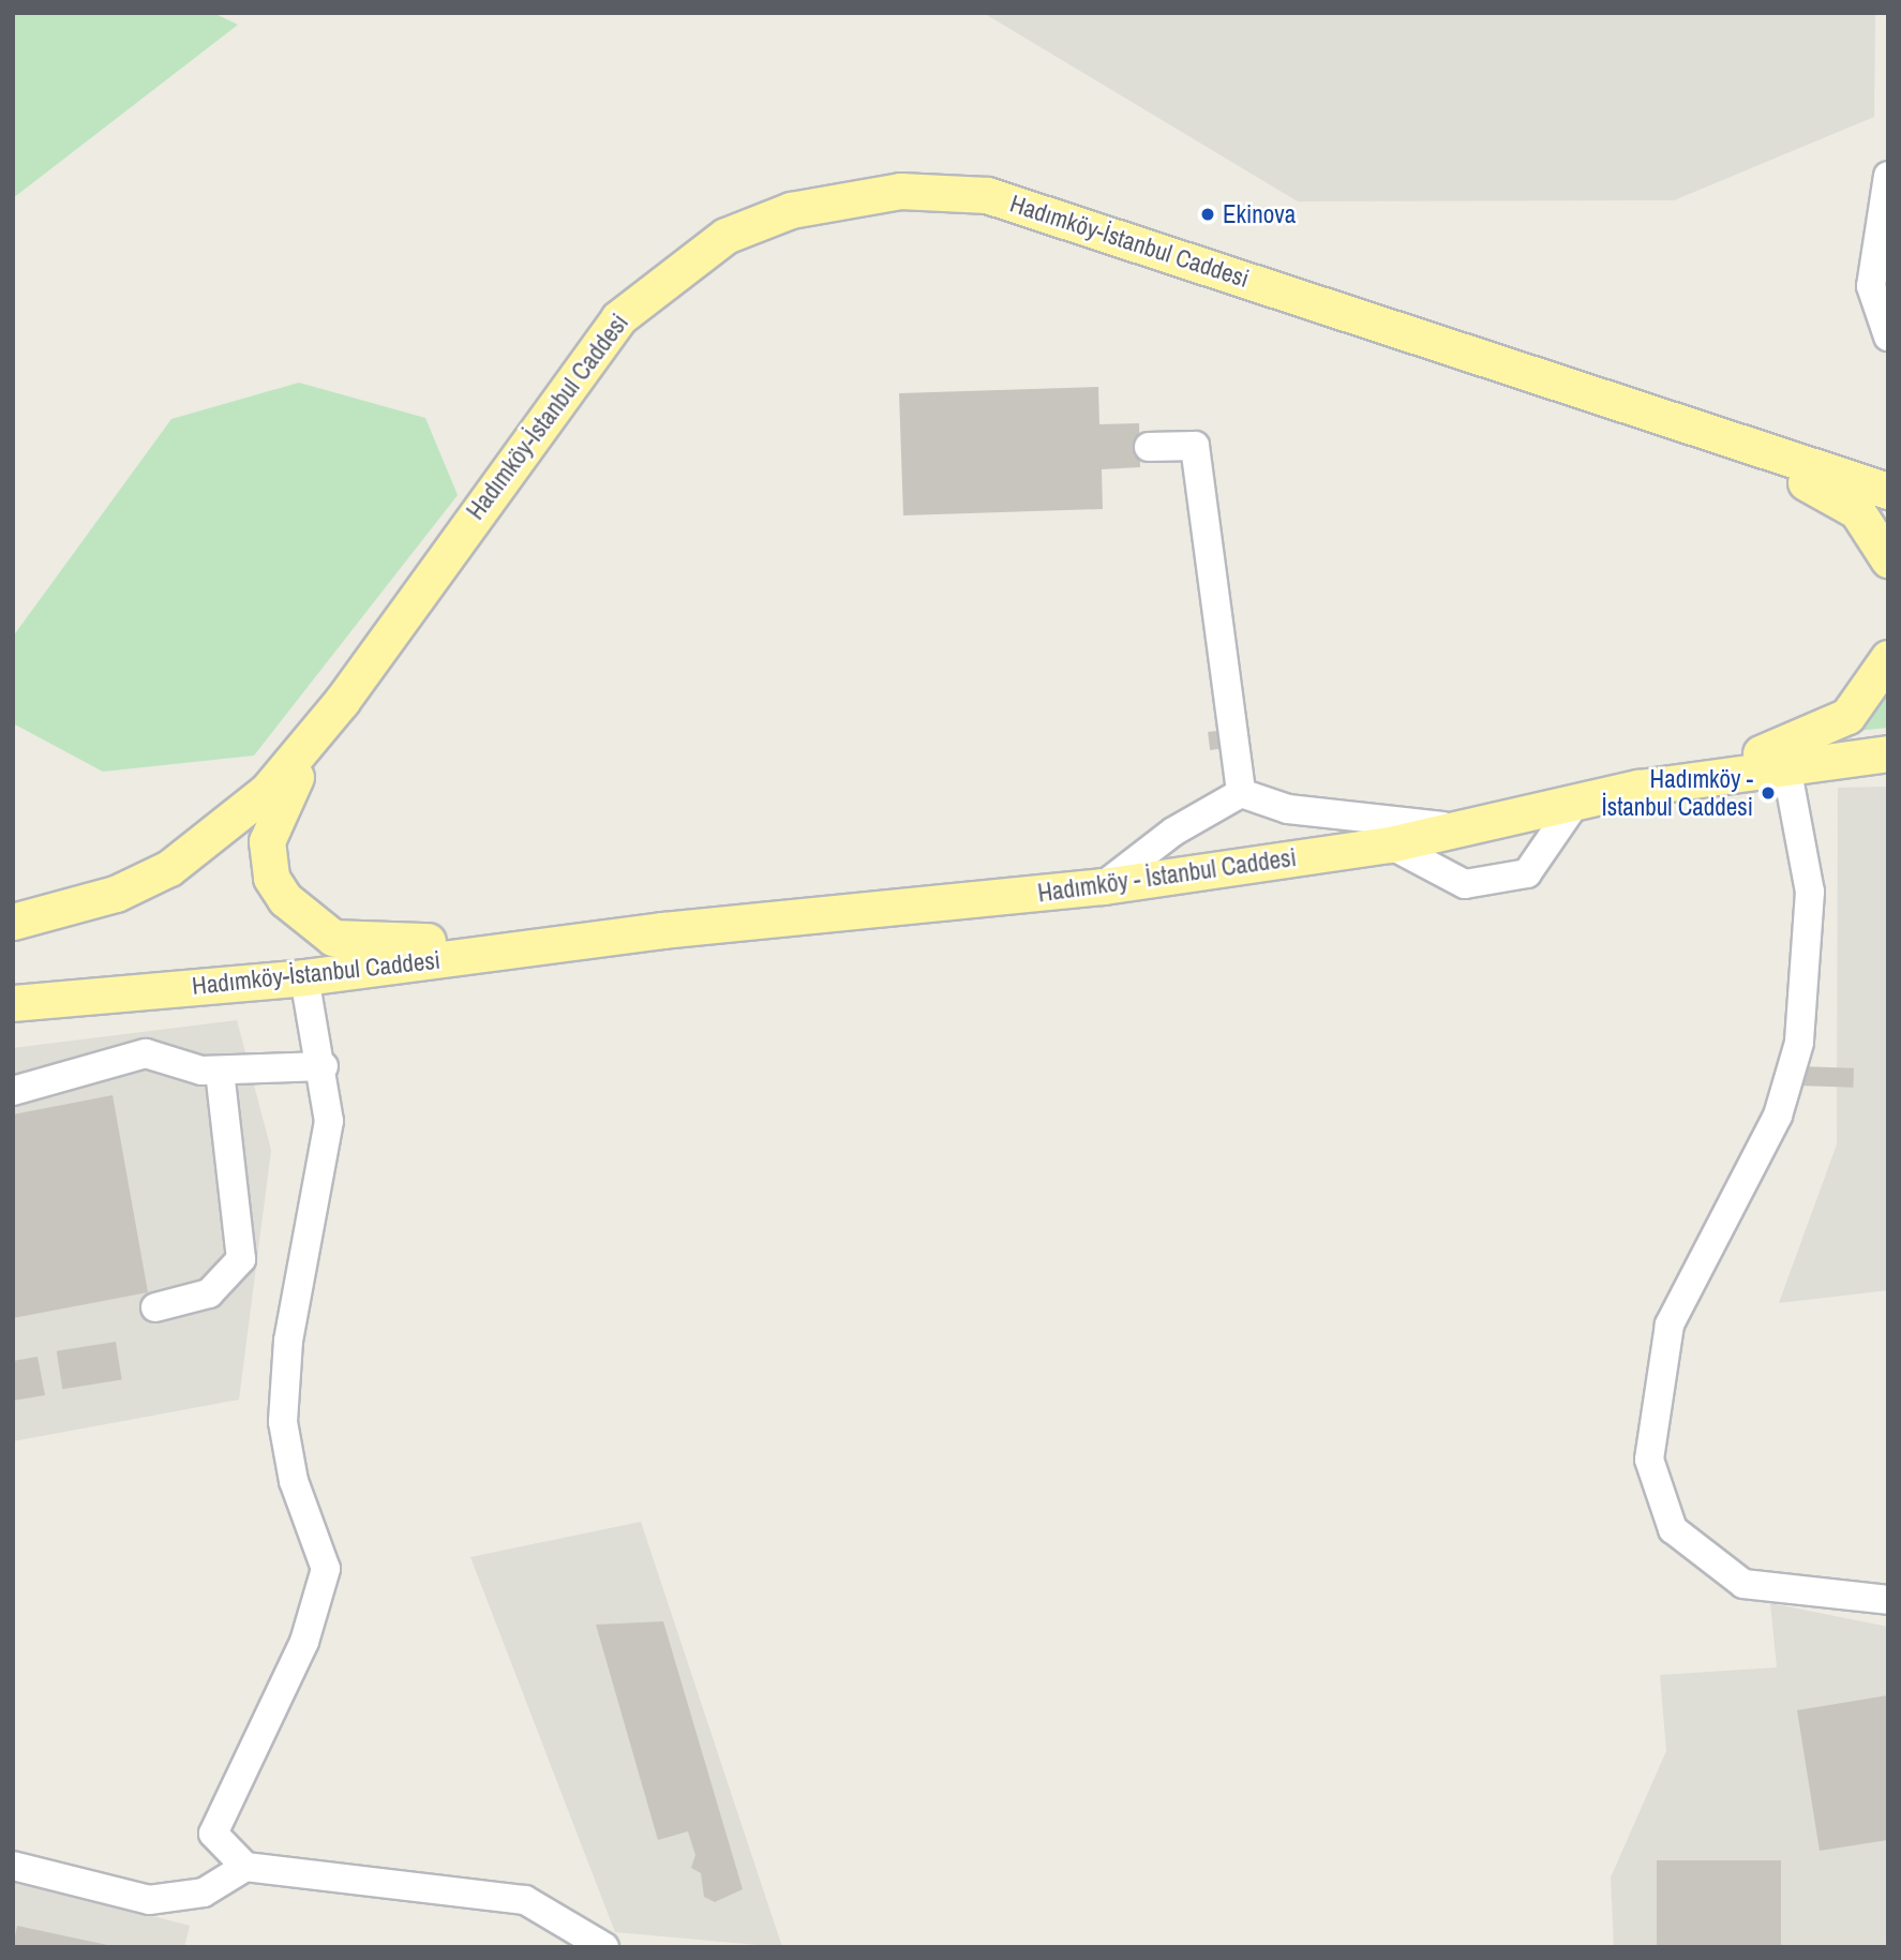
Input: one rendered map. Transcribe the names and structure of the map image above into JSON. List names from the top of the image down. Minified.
{"streets":{"main road":["Hadımköy-İstanbul Caddesi","Hadımköy - İstanbul Caddesi"]},"crossings":[["Hadımköy-İstanbul Caddesi","Hadımköy - İstanbul Caddesi"]],"places":["Ekinova","Hadımköy - İstanbul Caddesi"]}
